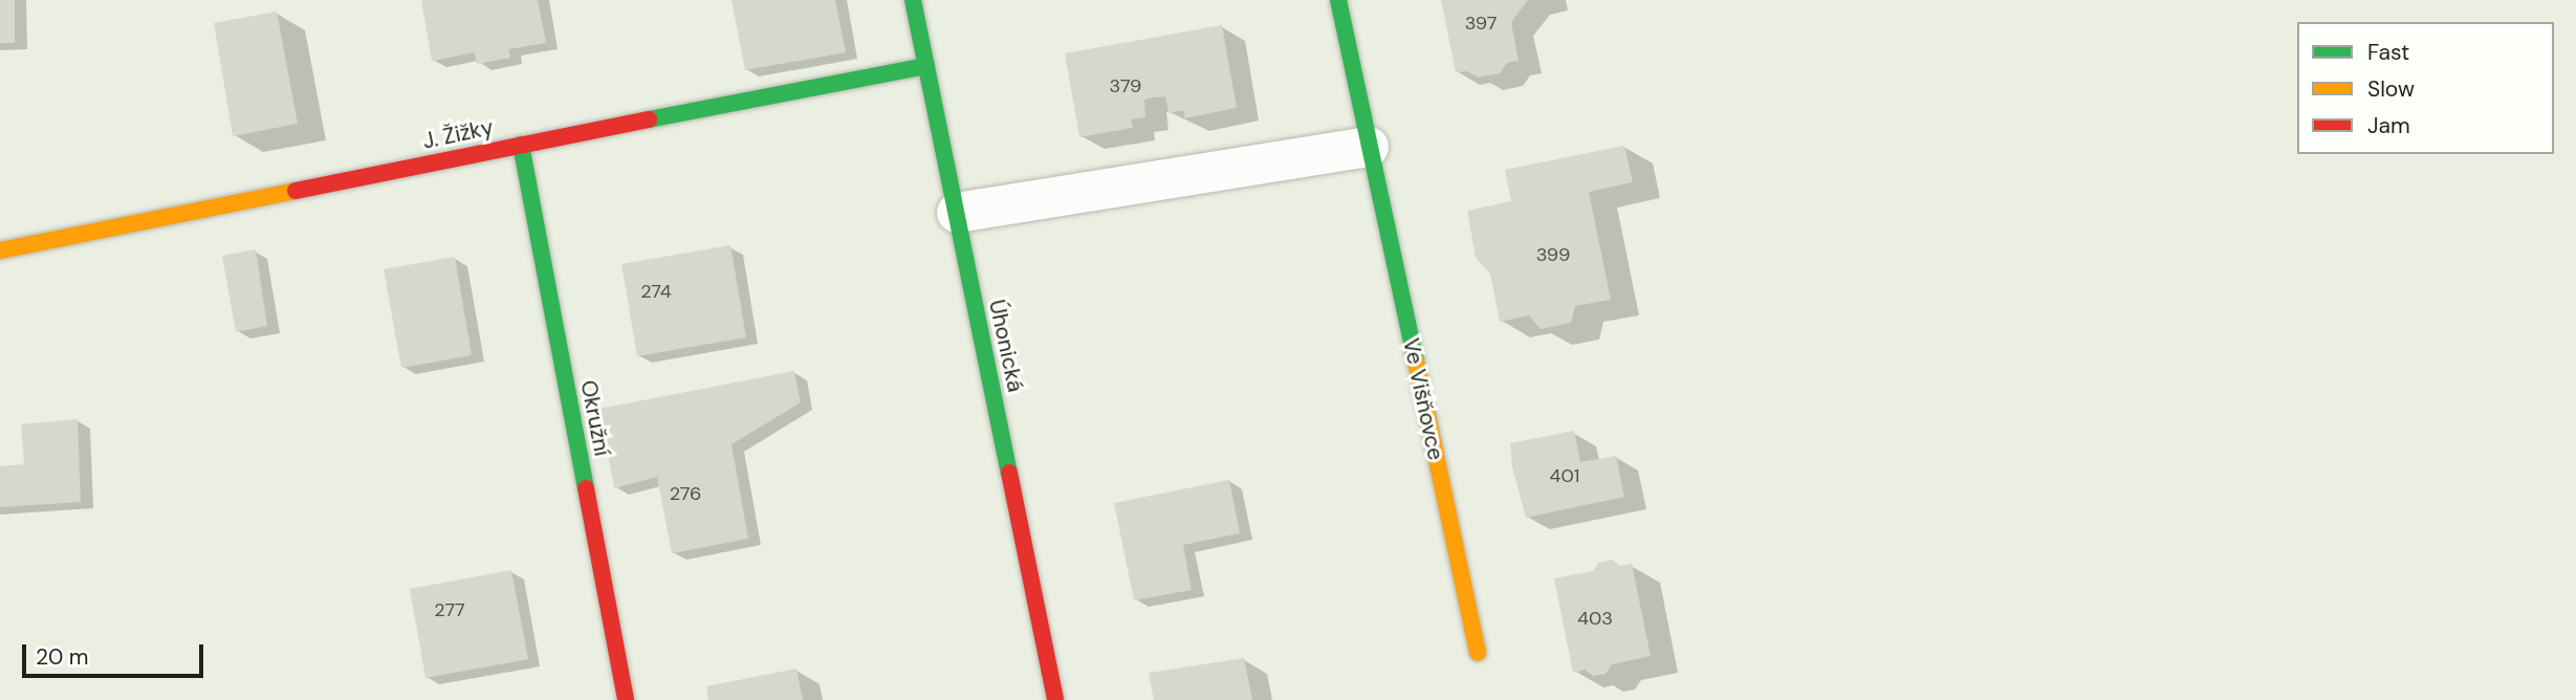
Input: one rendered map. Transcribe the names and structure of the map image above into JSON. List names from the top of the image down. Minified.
{"streets":{"street":["J. Žižky","Úhonická","Ve Višňovce","Okružní"]},"crossings":[["J. Žižky","Úhonická"],["J. Žižky","Okružní"]],"house_numbers":["397","379","399","274","401","276","277","403"],"legend":["Fast","Slow","Jam"],"scale_bar":"20 m"}
